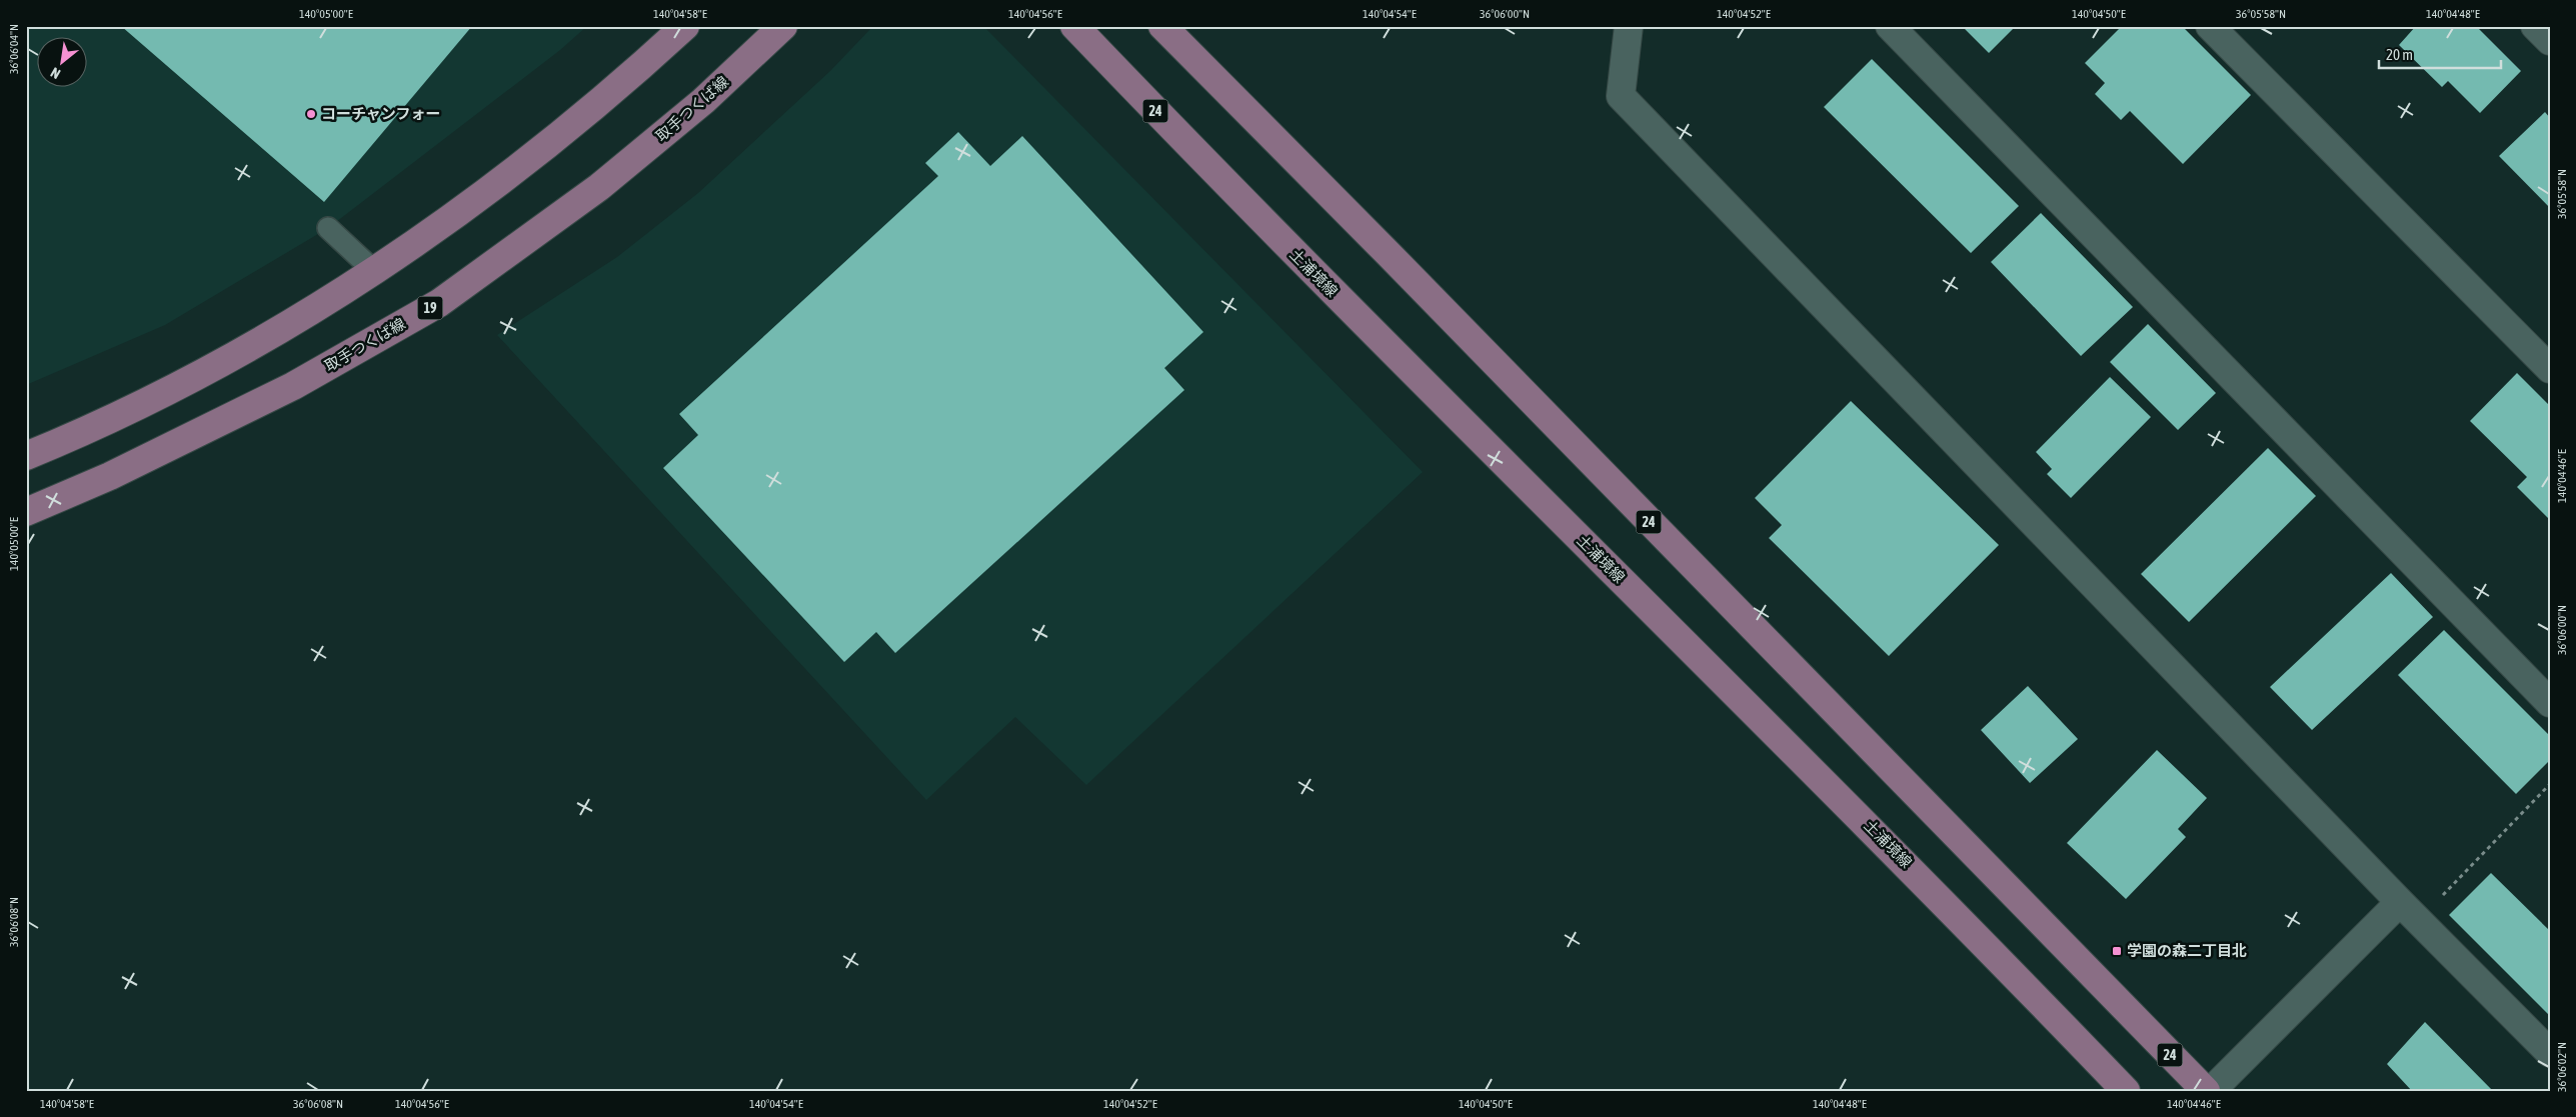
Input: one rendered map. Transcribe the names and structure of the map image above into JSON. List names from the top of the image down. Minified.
{"streets":{"main road":["取手つくば線","24","土浦境線","19"]},"places":{"other":["コーチャンフォー"],"transit":["学園の森二丁目北"]},"scale_bar":"20 m","north":"bottom left","coordinates":["140°05'00\"E","140°04'58\"E","140°04'56\"E","140°04'54\"E","36°06'00\"N","140°04'52\"E","140°04'50\"E","36°05'58\"N","140°04'48\"E","36°06'04\"N","140°04'46\"E","36°06'08\"N","36°06'02\"N"]}
